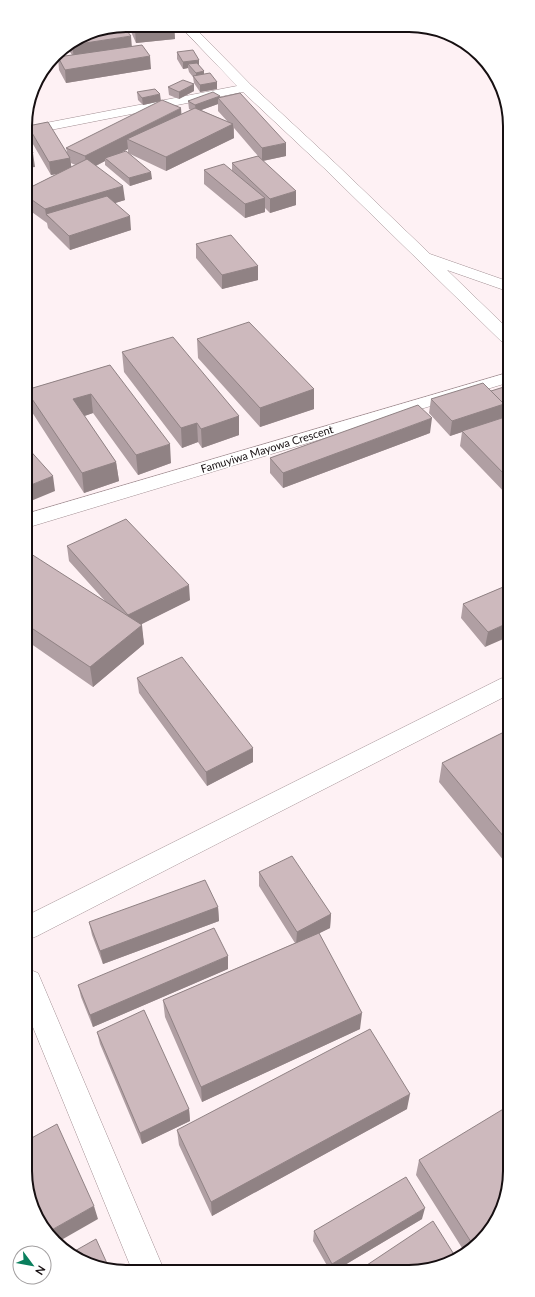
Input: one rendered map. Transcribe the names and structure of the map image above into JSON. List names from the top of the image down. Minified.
{"streets":{"street":["Famuyiwa Mayowa Crescent"]},"north":"bottom right"}
